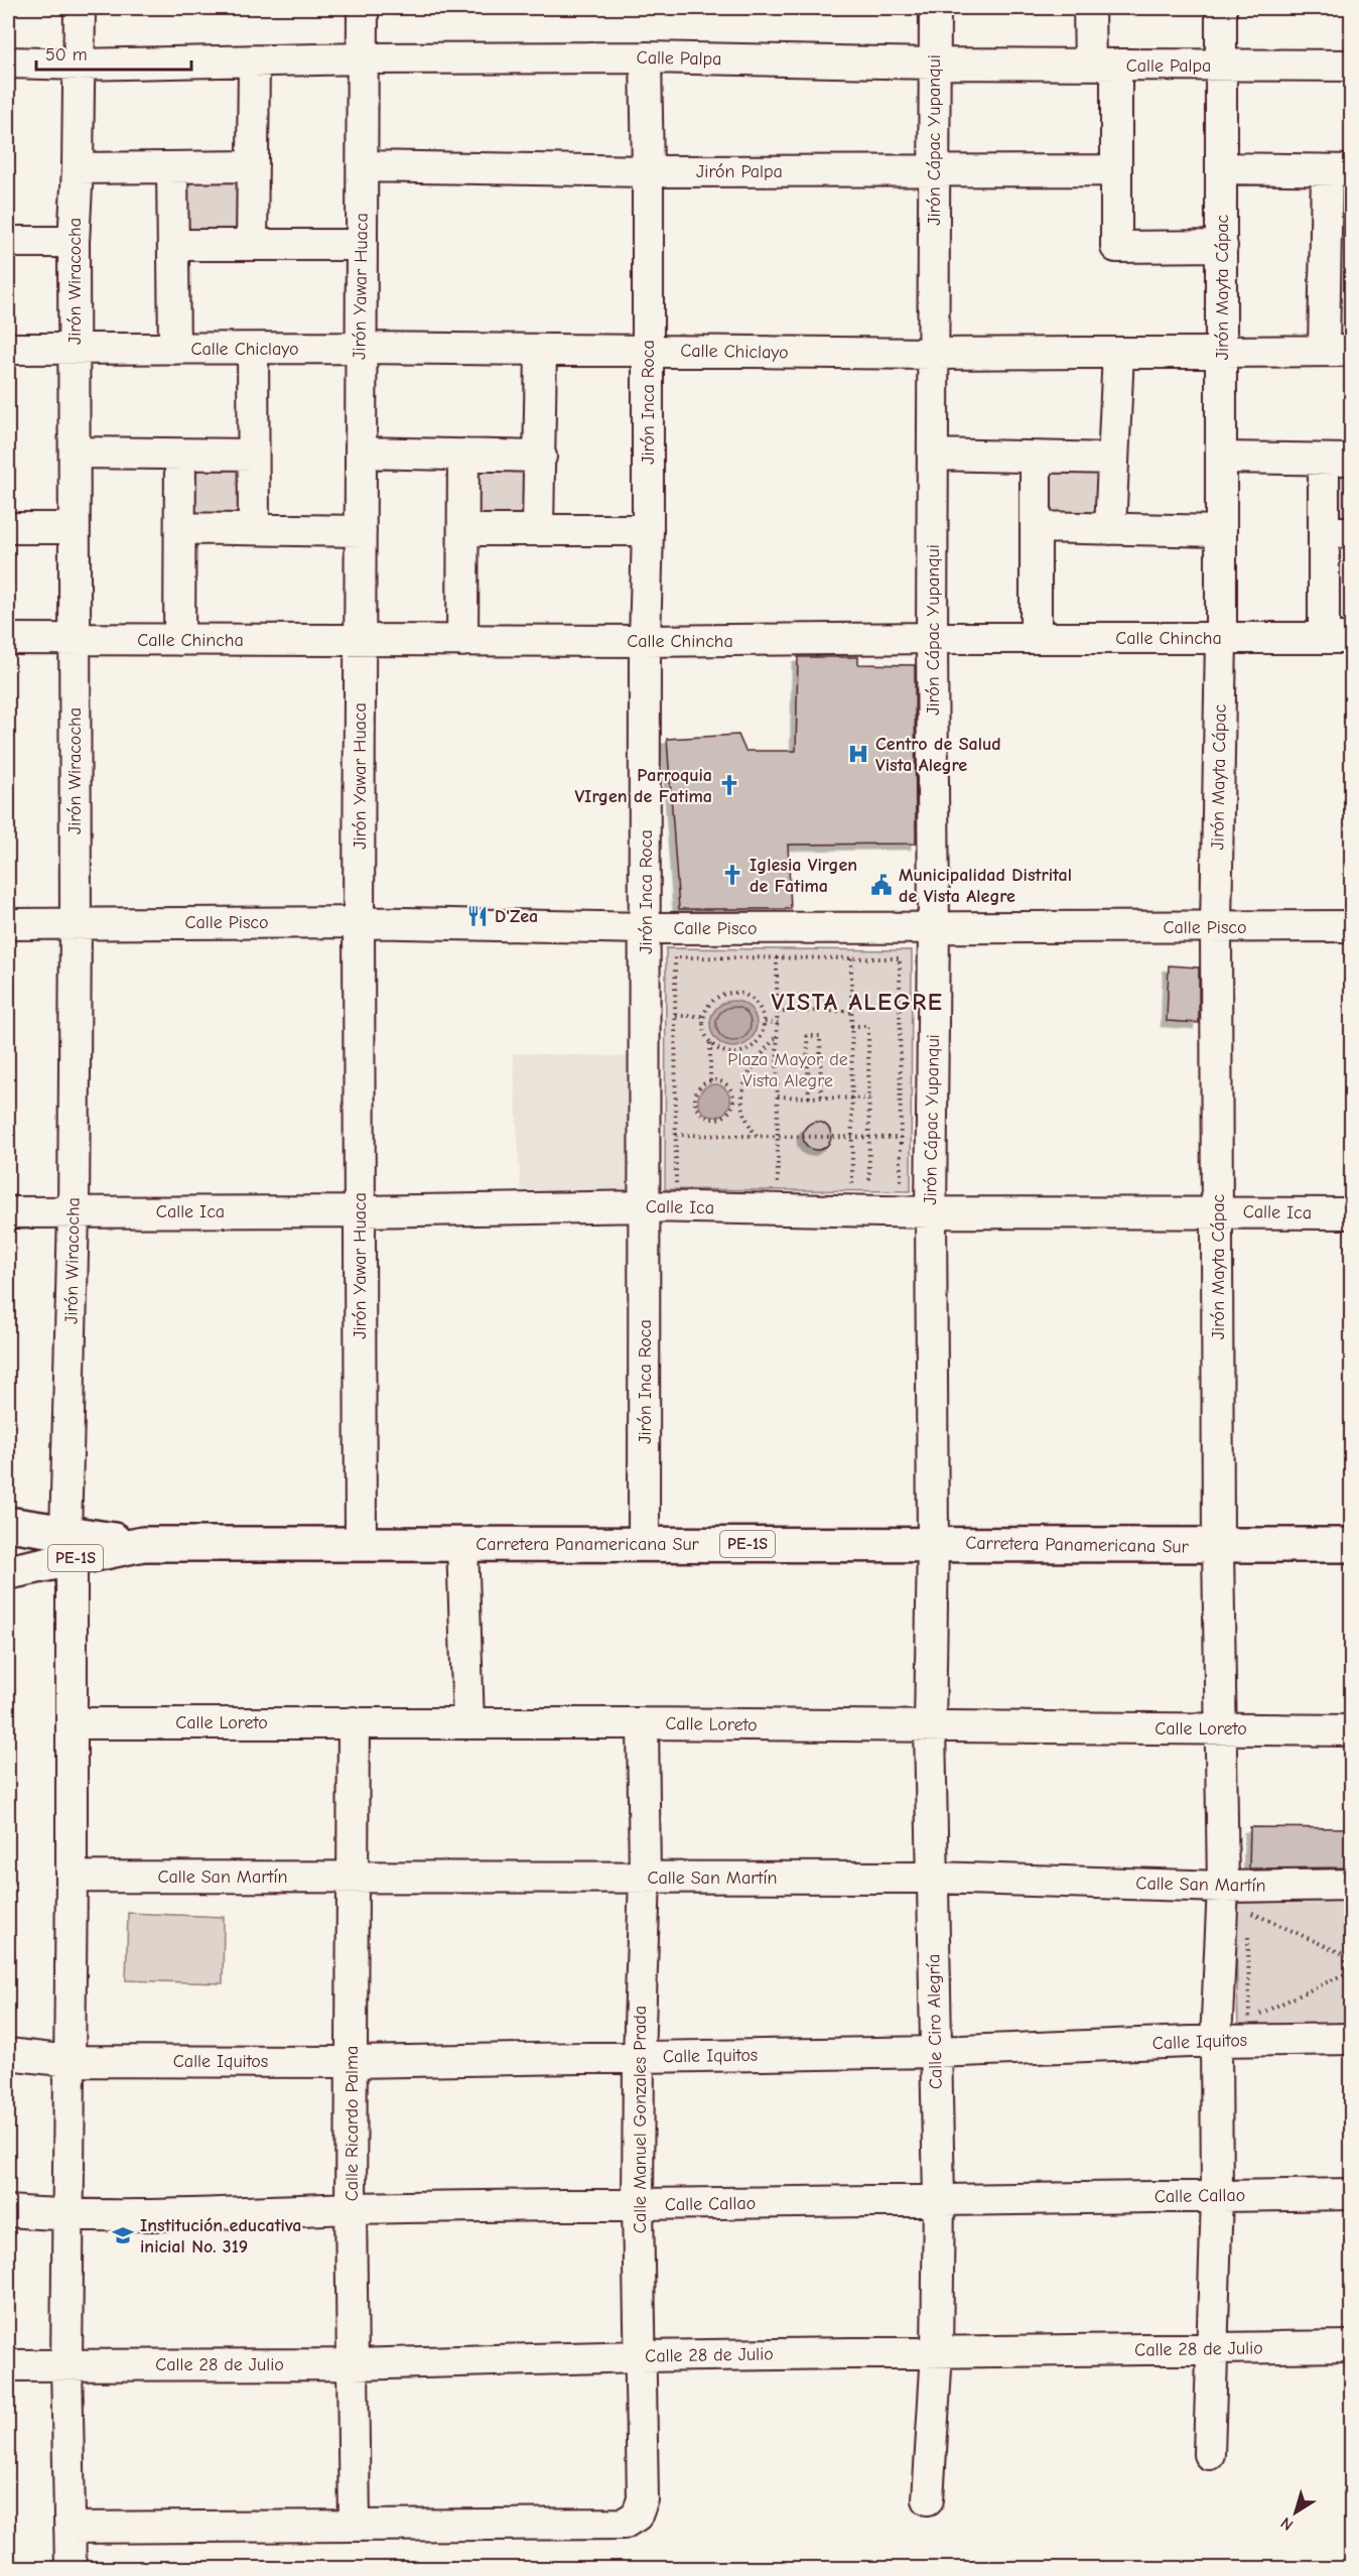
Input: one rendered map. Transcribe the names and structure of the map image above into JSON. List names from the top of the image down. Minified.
{"streets":{"highway":["Carretera Panamericana Sur","PE-1S"],"street":["Calle Palpa","Jirón Cápac Yupanqui","Jirón Palpa","Jirón Wiracocha","Jirón Yawar Huaca","Jirón Mayta Cápac","Calle Chiclayo","Jirón Inca Roca","Calle Chincha","Calle Pisco","Calle Ica","Calle Loreto","Calle San Martín","Calle Ciro Alegría","Calle Iquitos","Calle Manuel Gonzales Prada","Calle Ricardo Palma","Calle Callao","Calle 28 de Julio"]},"crossings":[["Calle Palpa","Jirón Cápac Yupanqui"],["Calle Palpa","Jirón Wiracocha"],["Calle Palpa","Jirón Yawar Huaca"],["Calle Palpa","Jirón Mayta Cápac"],["Calle Palpa","Jirón Inca Roca"],["Jirón Cápac Yupanqui","Jirón Palpa"],["Jirón Cápac Yupanqui","Calle Chiclayo"],["Jirón Cápac Yupanqui","Calle Chincha"],["Jirón Cápac Yupanqui","Calle Pisco"],["Jirón Cápac Yupanqui","Calle Ica"],["Jirón Cápac Yupanqui","Carretera Panamericana Sur"],["Jirón Cápac Yupanqui","Calle Ciro Alegría"],["Jirón Palpa","Jirón Yawar Huaca"],["Jirón Palpa","Jirón Inca Roca"],["Jirón Wiracocha","Calle Chiclayo"],["Jirón Wiracocha","Calle Chincha"],["Jirón Wiracocha","Calle Pisco"],["Jirón Wiracocha","Calle Ica"],["Jirón Wiracocha","Carretera Panamericana Sur"],["Jirón Wiracocha","PE-1S"],["Jirón Wiracocha","Calle Loreto"],["Jirón Wiracocha","Calle San Martín"],["Jirón Wiracocha","Calle Iquitos"],["Jirón Wiracocha","Calle Callao"],["Jirón Wiracocha","Calle 28 de Julio"],["Jirón Yawar Huaca","Calle Chiclayo"],["Jirón Yawar Huaca","Calle Chincha"],["Jirón Yawar Huaca","Calle Pisco"],["Jirón Yawar Huaca","Calle Ica"],["Jirón Yawar Huaca","Carretera Panamericana Sur"],["Jirón Mayta Cápac","Calle Chiclayo"],["Jirón Mayta Cápac","Calle Chincha"],["Jirón Mayta Cápac","Calle Pisco"],["Jirón Mayta Cápac","Calle Ica"],["Jirón Mayta Cápac","Carretera Panamericana Sur"],["Jirón Mayta Cápac","Calle Loreto"],["Jirón Mayta Cápac","Calle San Martín"],["Jirón Mayta Cápac","Calle Iquitos"],["Jirón Mayta Cápac","Calle Callao"],["Jirón Mayta Cápac","Calle 28 de Julio"],["Calle Chiclayo","Jirón Inca Roca"],["Jirón Inca Roca","Calle Chincha"],["Jirón Inca Roca","Calle Pisco"],["Jirón Inca Roca","Calle Ica"],["Jirón Inca Roca","Carretera Panamericana Sur"],["Carretera Panamericana Sur","PE-1S"],["Carretera Panamericana Sur","Calle Ciro Alegría"],["Calle Loreto","Calle Ciro Alegría"],["Calle Loreto","Calle Manuel Gonzales Prada"],["Calle Loreto","Calle Ricardo Palma"],["Calle San Martín","Calle Ciro Alegría"],["Calle San Martín","Calle Manuel Gonzales Prada"],["Calle San Martín","Calle Ricardo Palma"],["Calle Ciro Alegría","Calle Iquitos"],["Calle Ciro Alegría","Calle Callao"],["Calle Ciro Alegría","Calle 28 de Julio"],["Calle Iquitos","Calle Manuel Gonzales Prada"],["Calle Iquitos","Calle Ricardo Palma"],["Calle Manuel Gonzales Prada","Calle Ricardo Palma"],["Calle Manuel Gonzales Prada","Calle Callao"],["Calle Manuel Gonzales Prada","Calle 28 de Julio"],["Calle Ricardo Palma","Calle Callao"],["Calle Ricardo Palma","Calle 28 de Julio"]],"districts":["VISTA ALEGRE"],"parks":["Plaza Mayor de Vista Alegre"],"places":{"hospital":["Centro de Salud Vista Alegre"],"church":["Parroquia VIrgen de Fatima","Iglesia Virgen de Fatima"],"public building":["Municipalidad Distrital de Vista Alegre"],"restaurant":["D'Zea"],"school or university":["Institución educativa inicial No. 319"]},"scale_bar":"50 m","north":"bottom left"}
